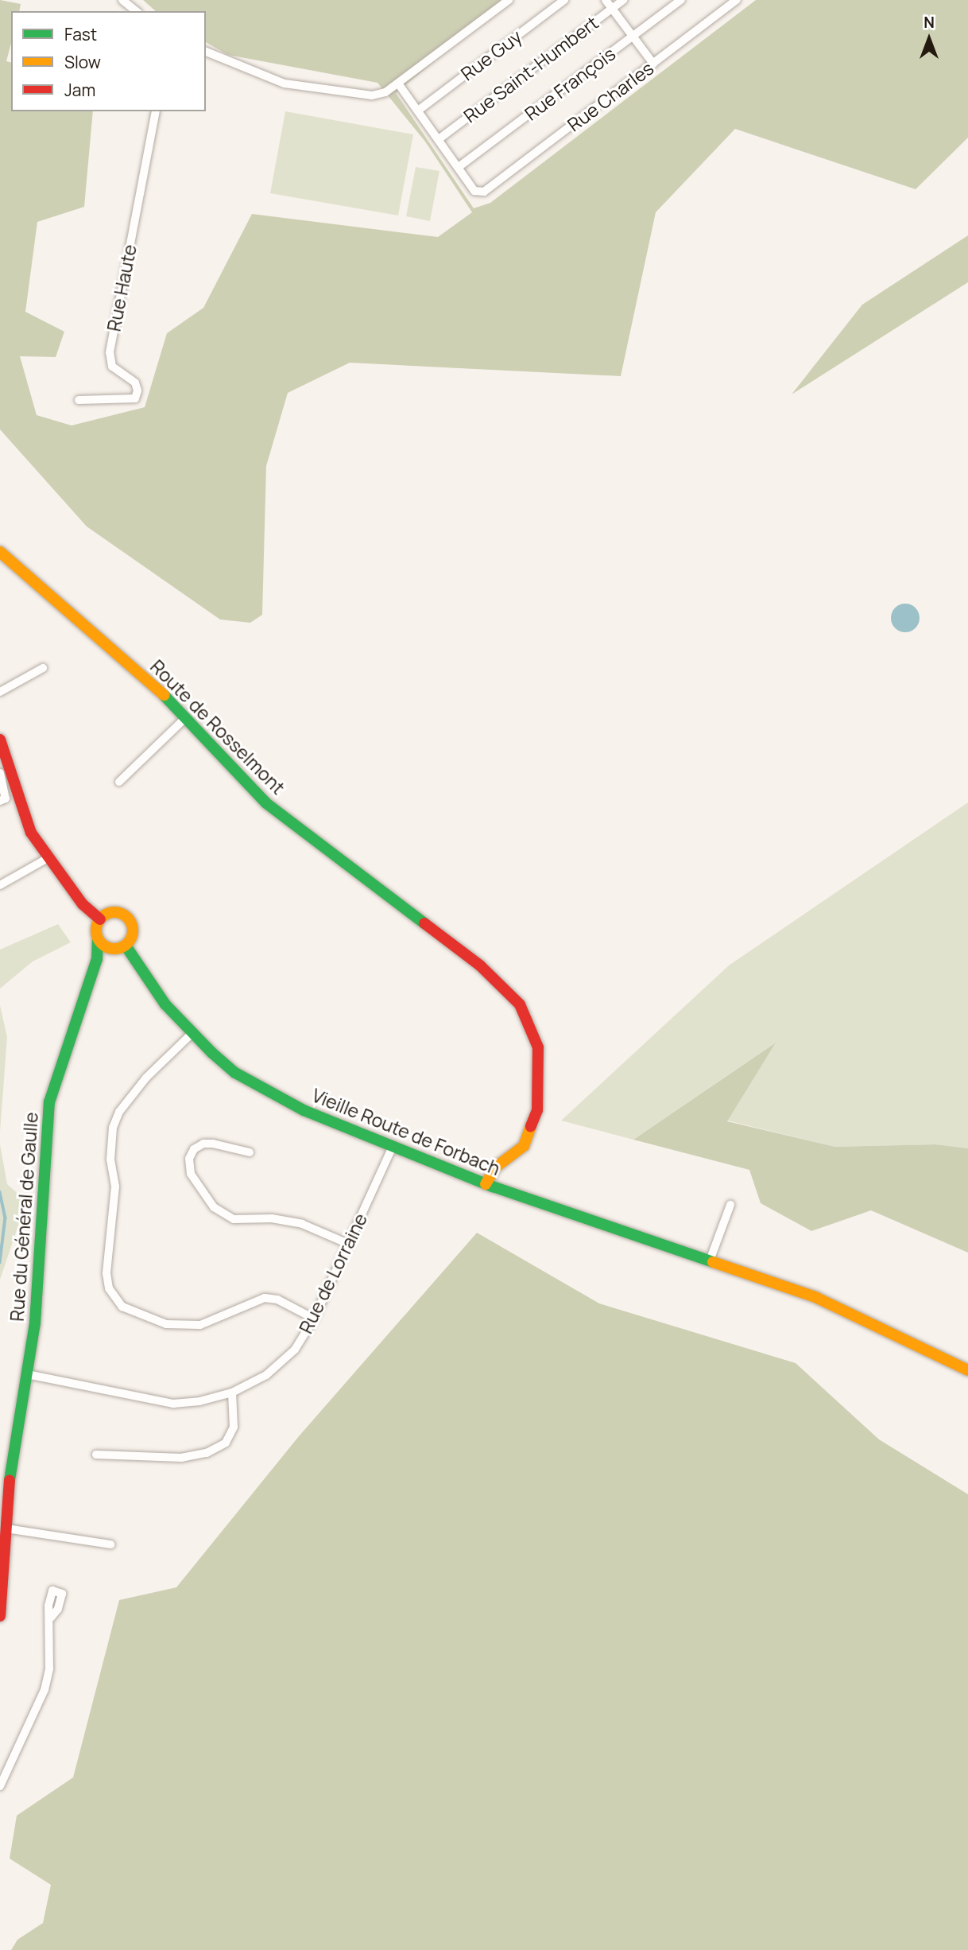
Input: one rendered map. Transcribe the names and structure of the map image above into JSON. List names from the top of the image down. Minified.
{"streets":{"street":["Rue Guy","Rue Saint-Humbert","Rue François","Rue Charles","Rue Haute","Route de Rosselmont","Vieille Route de Forbach","Rue du Général de Gaulle","Rue de Lorraine"]},"crossings":[["Rue François","Rue Charles"],["Route de Rosselmont","Vieille Route de Forbach"],["Vieille Route de Forbach","Rue du Général de Gaulle"],["Vieille Route de Forbach","Rue de Lorraine"],["Rue du Général de Gaulle","Rue de Lorraine"]],"legend":["Fast","Slow","Jam"],"north":"top"}
